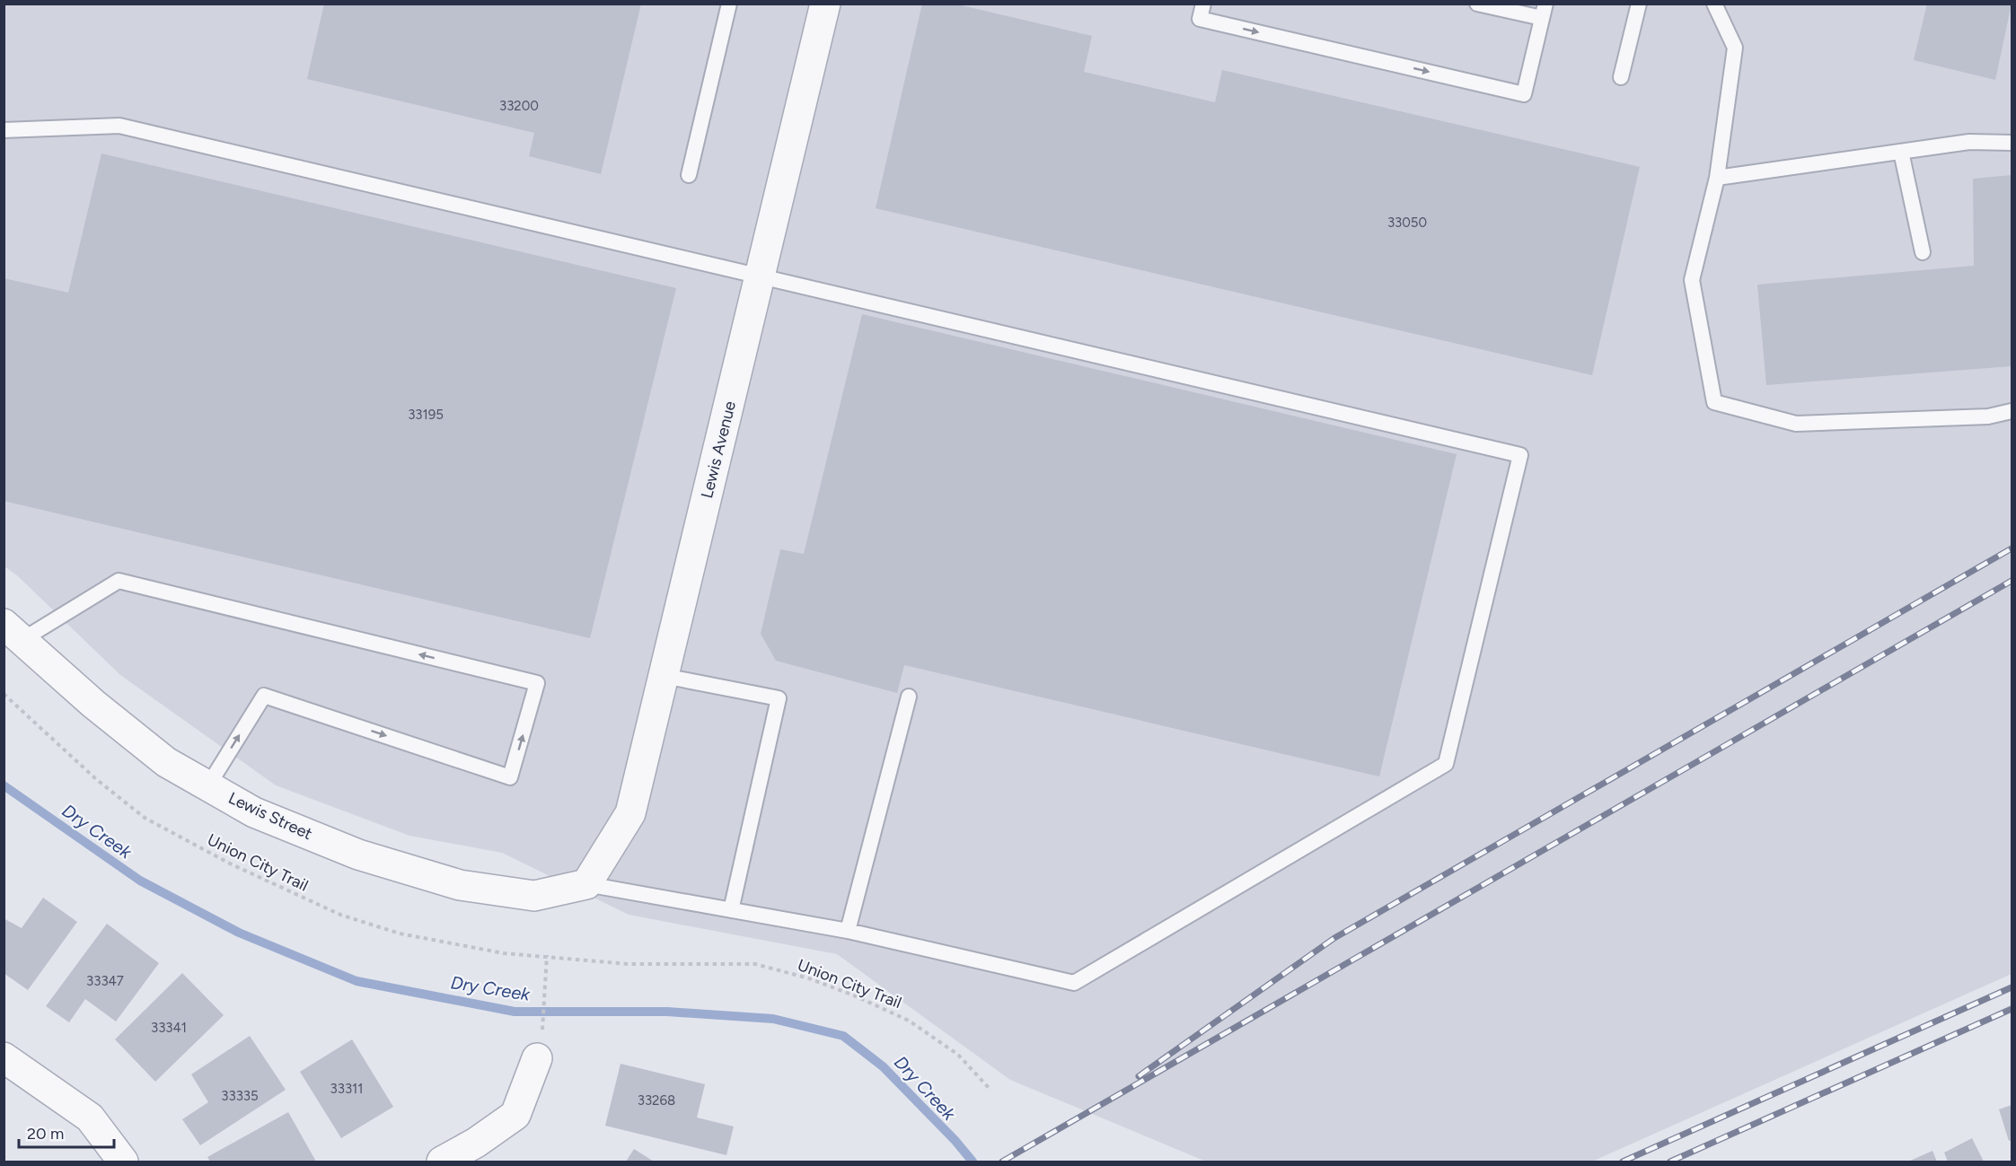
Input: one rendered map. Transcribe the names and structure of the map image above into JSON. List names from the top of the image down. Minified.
{"streets":{"street":["Lewis Avenue","Lewis Street"],"path":["Union City Trail"]},"crossings":[["Lewis Avenue","Lewis Street"]],"water":["Dry Creek"],"house_numbers":["33200","33050","33195","33347","33341","33311","33335","33268"],"scale_bar":"20 m"}
